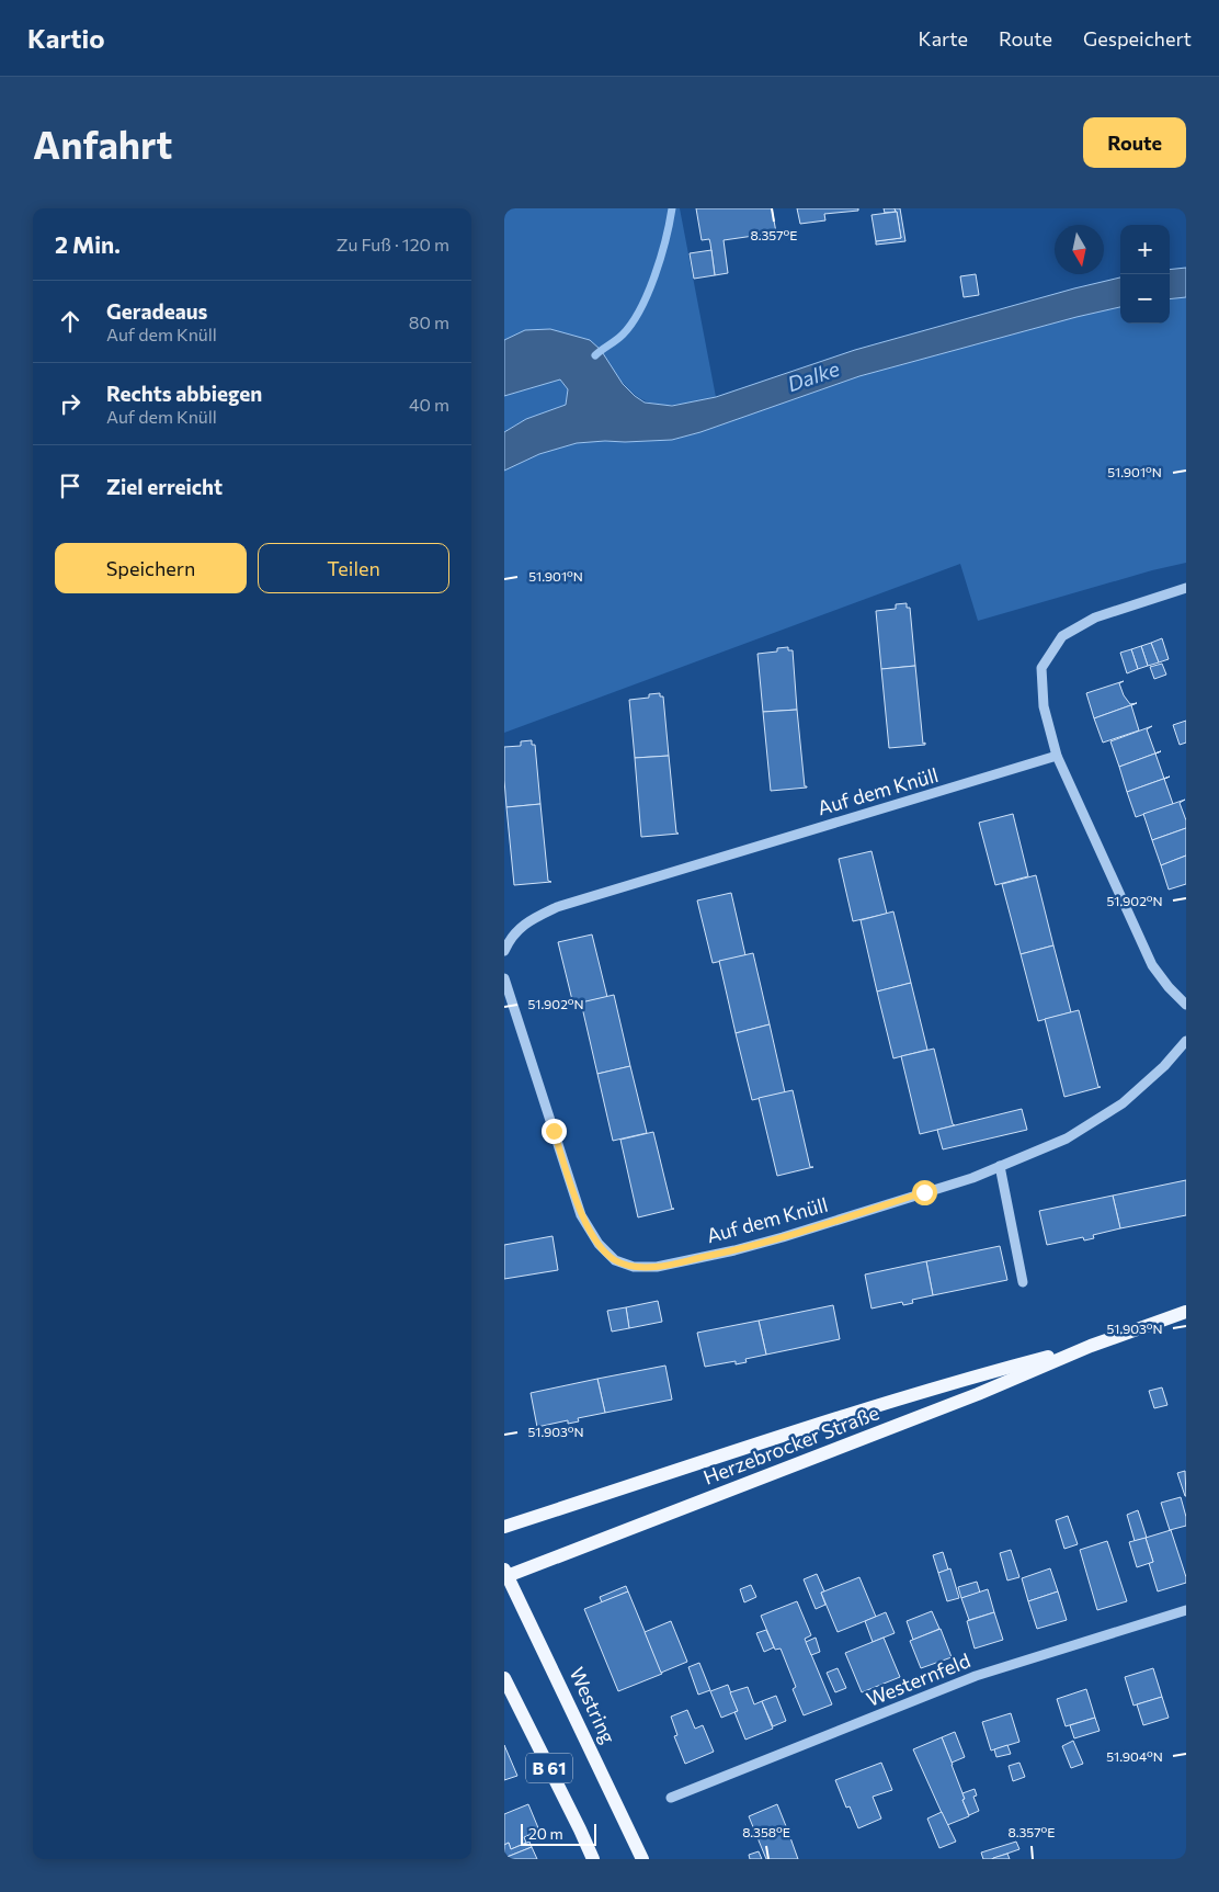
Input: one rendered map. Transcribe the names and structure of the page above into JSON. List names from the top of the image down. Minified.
{"streets":{"main road":["Herzebrocker Straße","Westring","B 61"],"street":["Auf dem Knüll","Westernfeld"]},"crossings":[["Herzebrocker Straße","Westring"]],"water":["Dalke"],"scale_bar":"20 m","north":"bottom","page":{"header":"Kartio","nav":["Karte","Route","Gespeichert"],"buttons":["Route",["Speichern","Teilen"]],"title":"Anfahrt","heading":["2 Min.","Zu Fuß · 120 m"],"map_buttons":["+","−"],"list":[["Geradeaus","Auf dem Knüll","80 m"],["Rechts abbiegen","Auf dem Knüll","40 m"],"Ziel erreicht"],"scale":"20 m"},"coordinates":["8.357°E","51.901°N","51.902°N","51.903°N","51.904°N","8.358°E"]}
